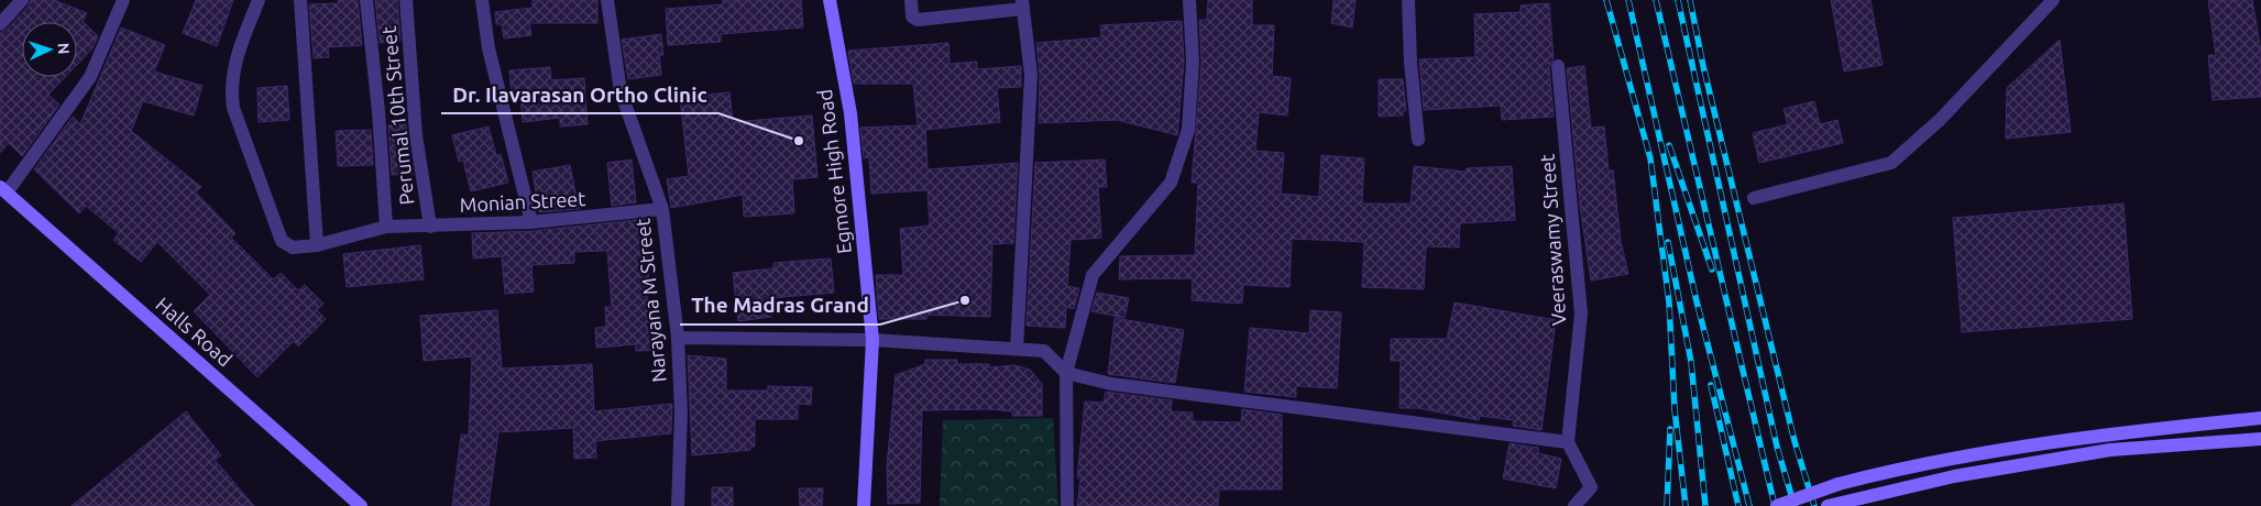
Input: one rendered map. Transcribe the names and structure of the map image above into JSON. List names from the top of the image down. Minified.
{"streets":{"main road":["Egmore High Road","Halls Road"],"street":["Perumal 10th Street","Monian Street","Veeraswamy Street","Narayana M Street"]},"crossings":[["Perumal 10th Street","Monian Street"],["Monian Street","Narayana M Street"]],"places":["Dr. Ilavarasan Ortho Clinic","The Madras Grand"],"north":"right"}
